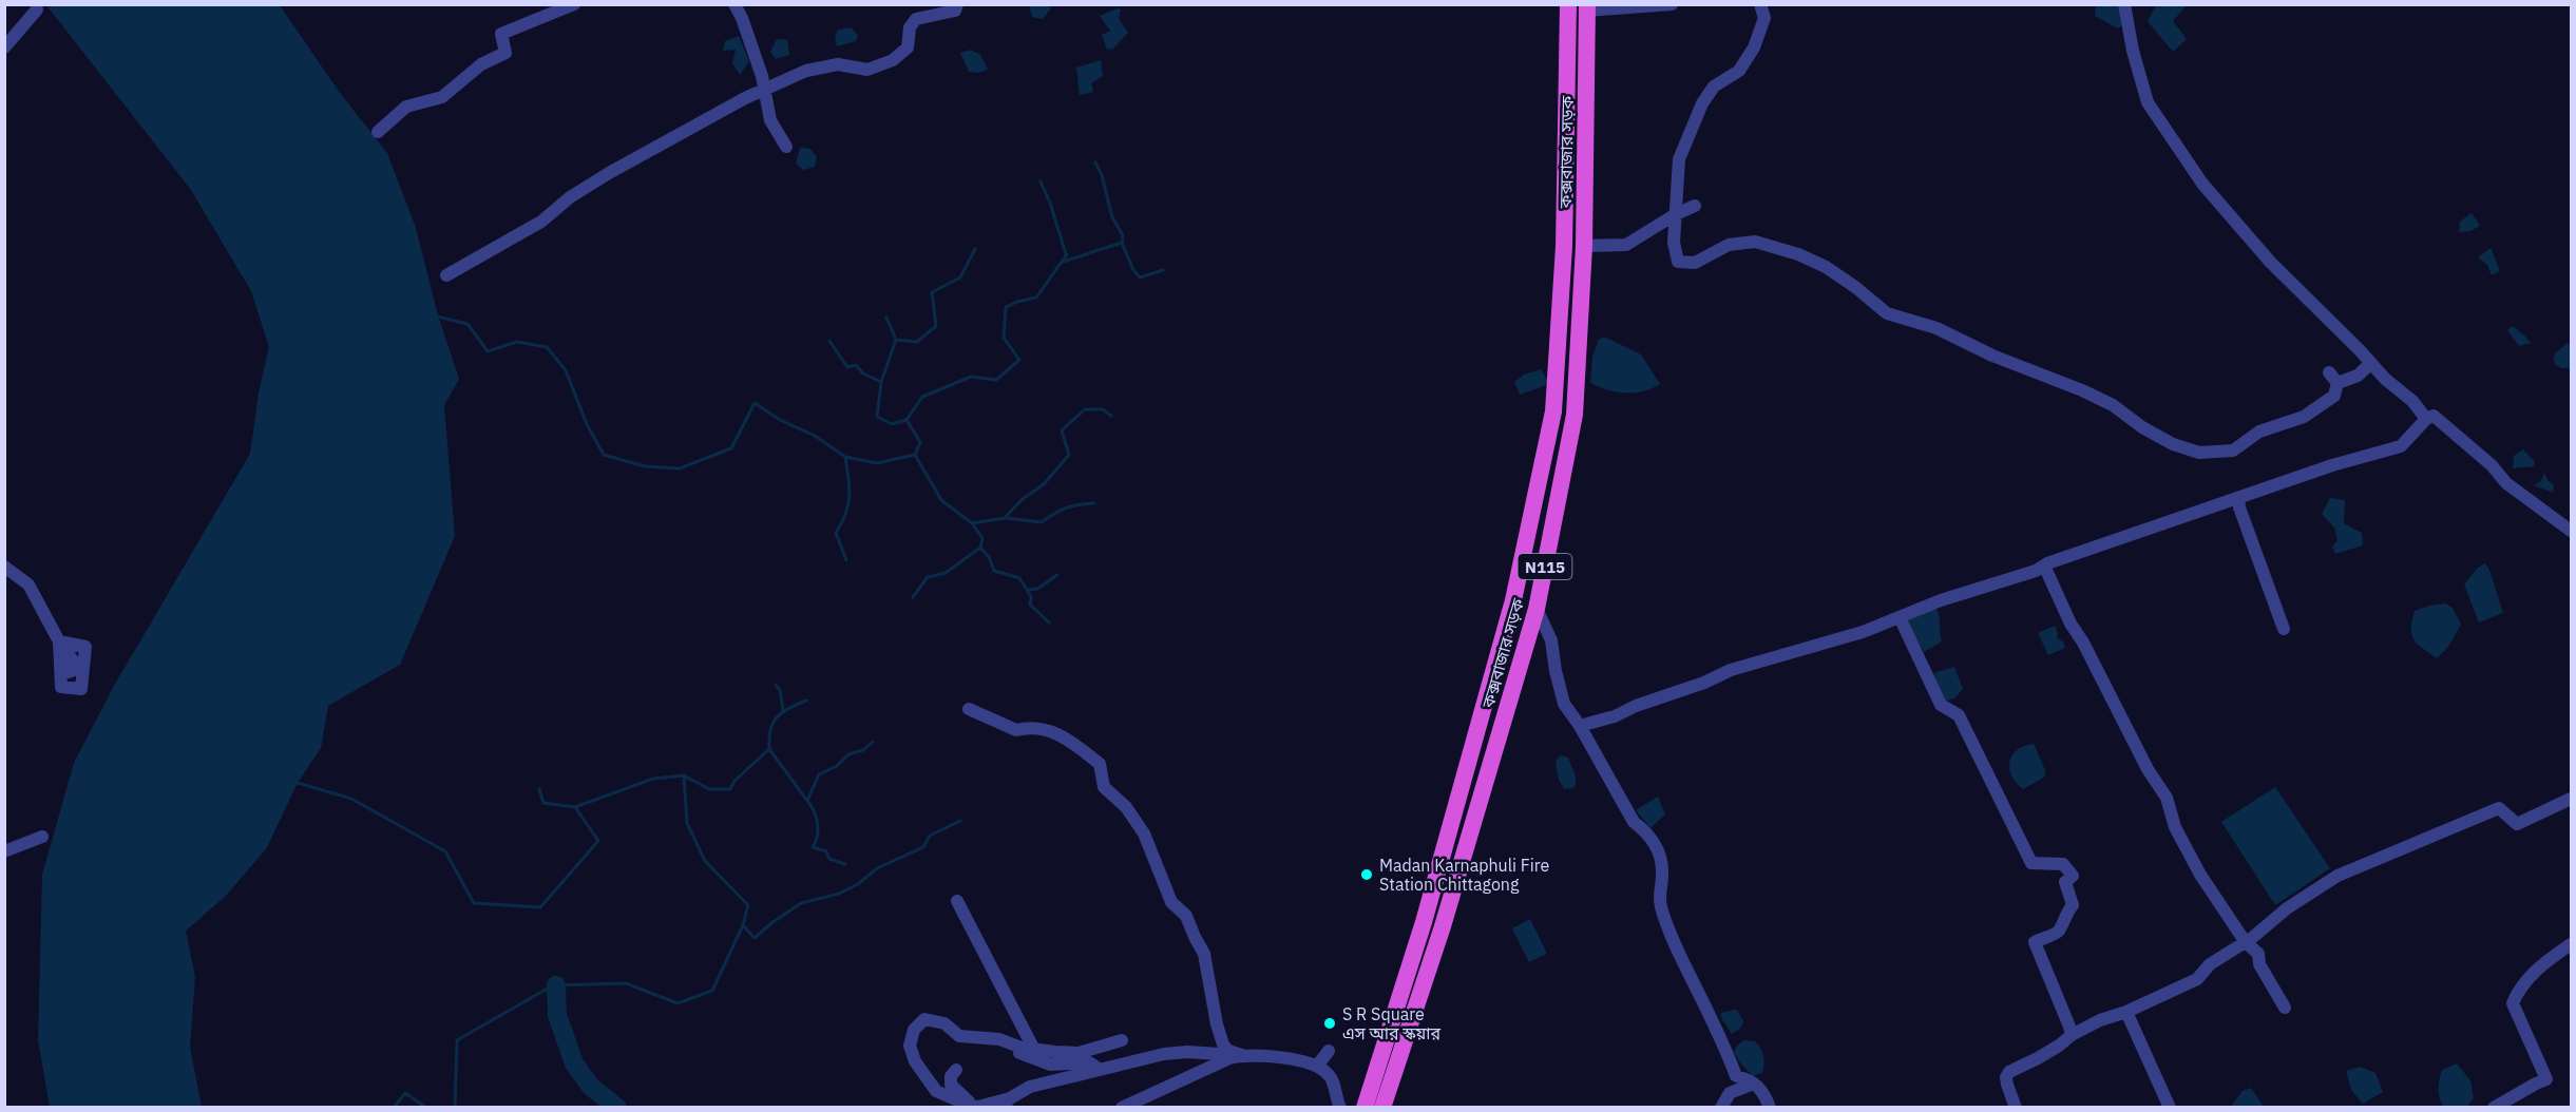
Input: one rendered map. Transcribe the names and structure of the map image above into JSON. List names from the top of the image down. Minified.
{"streets":{"highway":["কক্সবাজার সড়ক","N115"]},"places":["Madan Karnaphuli Fire Station Chittagong","S R Square এস আর স্কয়ার"]}
